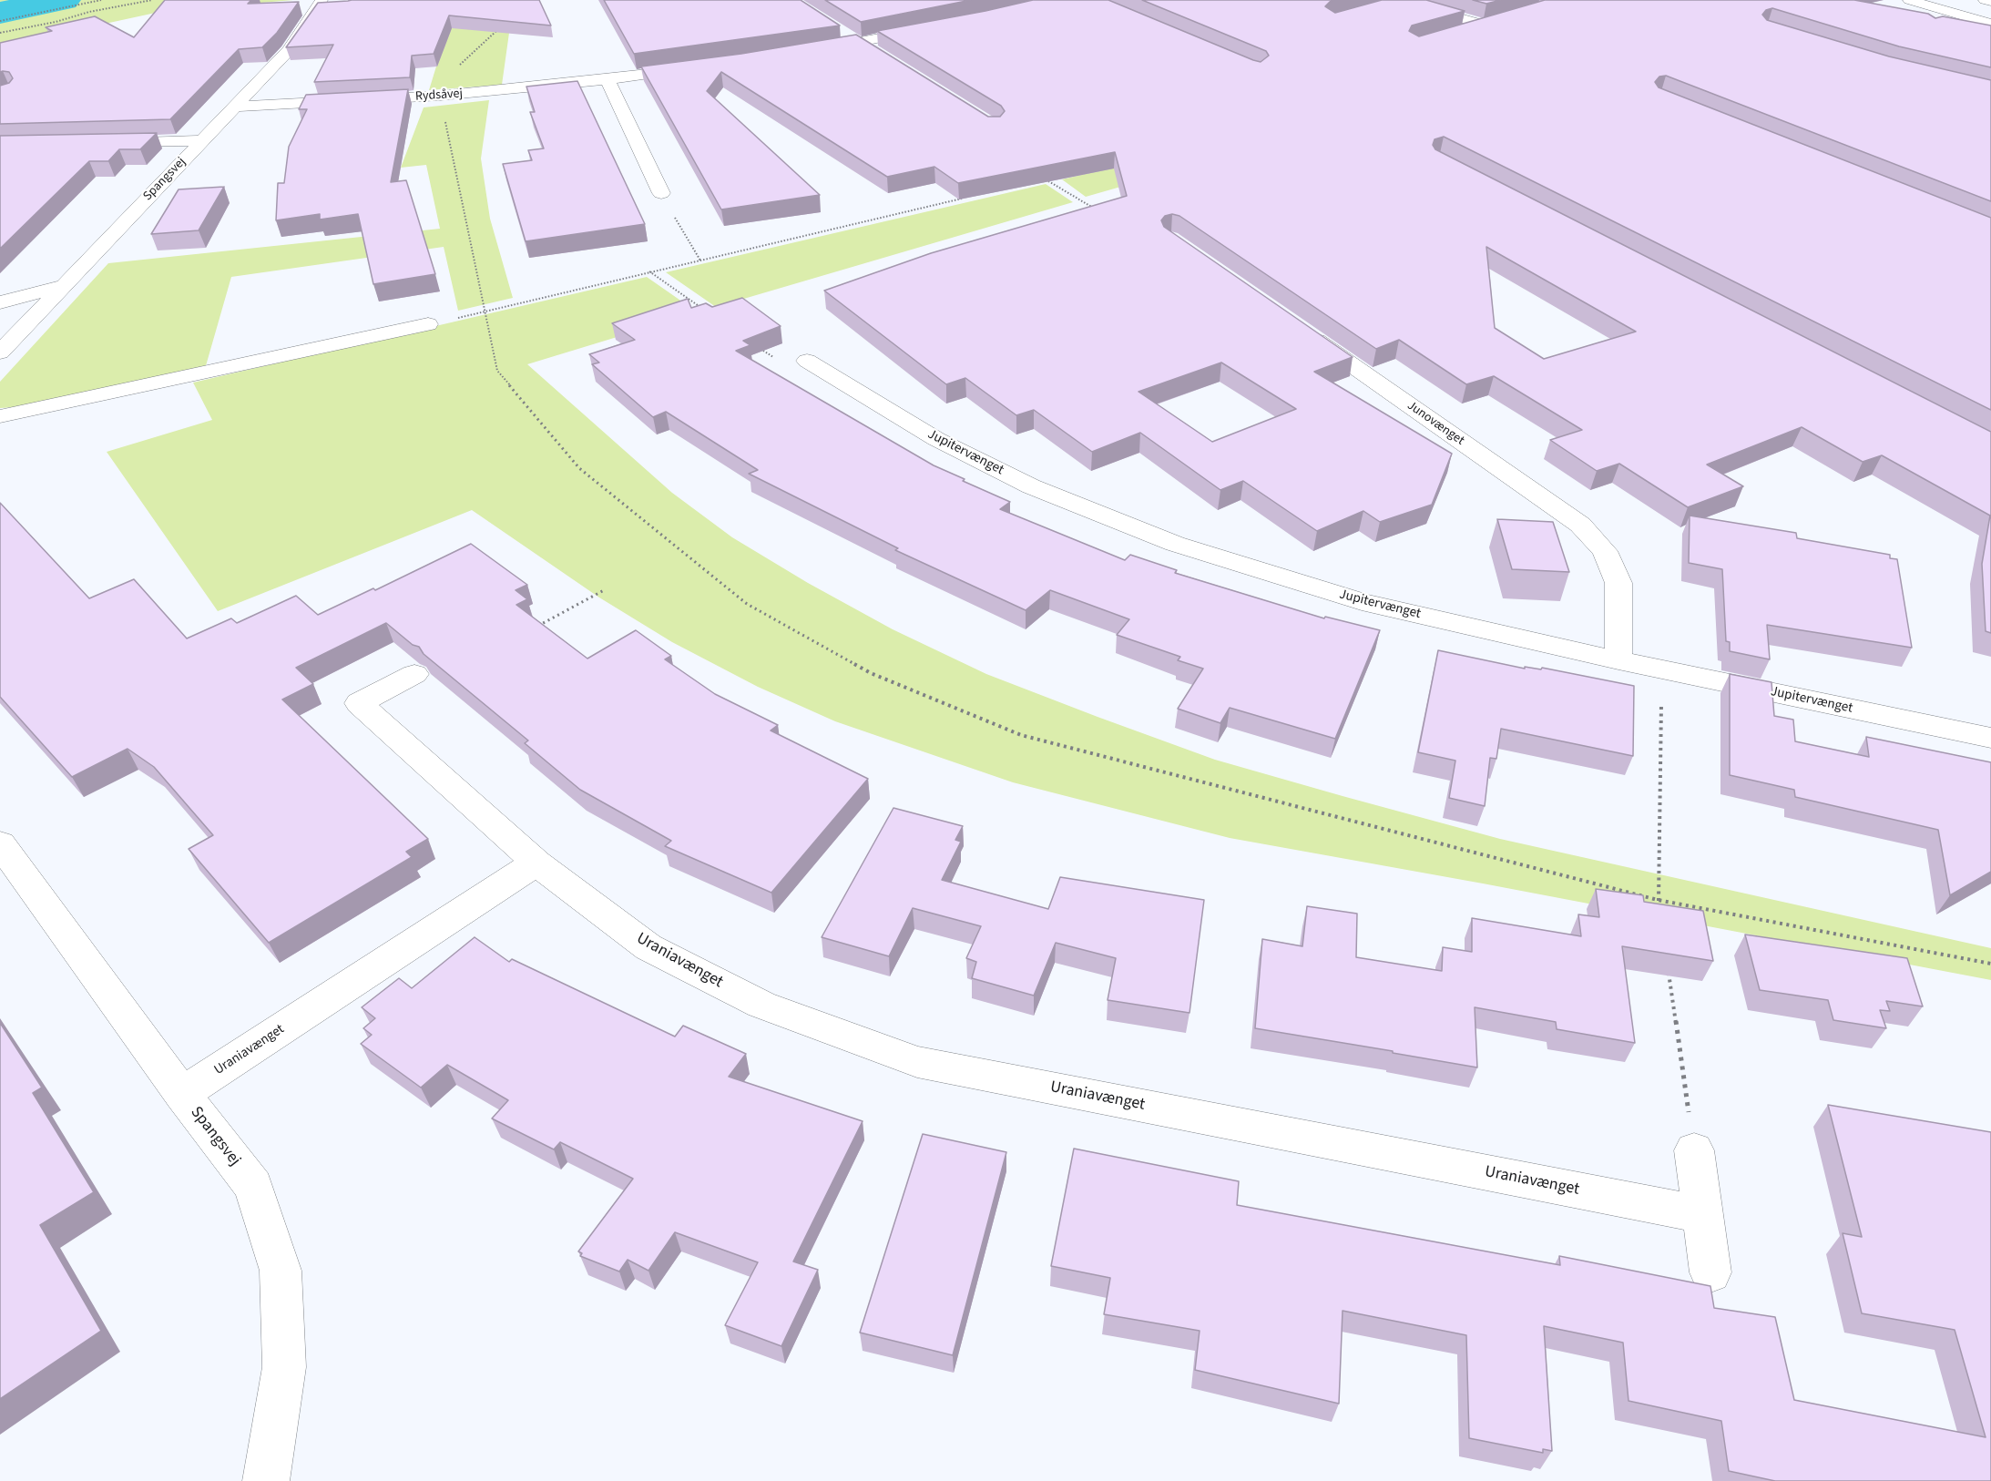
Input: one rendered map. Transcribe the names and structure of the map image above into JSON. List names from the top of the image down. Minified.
{"streets":{"street":["Rydsåvej","Spangsvej","Junovænget","Jupitervænget","Uraniavænget"]},"crossings":[["Rydsåvej","Spangsvej"],["Spangsvej","Uraniavænget"],["Junovænget","Jupitervænget"]]}
